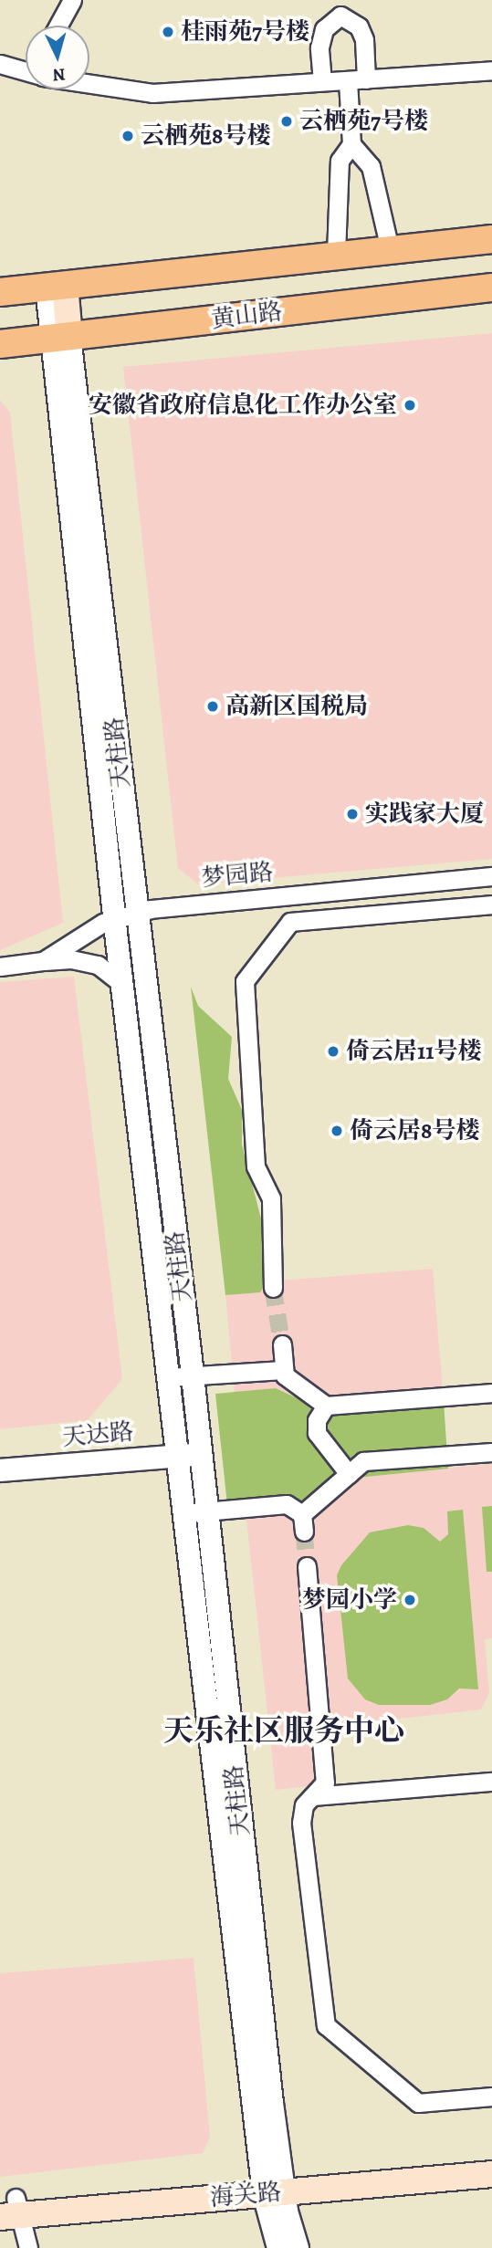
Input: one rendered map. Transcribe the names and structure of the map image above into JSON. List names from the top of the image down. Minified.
{"streets":{"main road":["黄山路","天柱路","海关路"],"street":["梦园路","天达路"]},"crossings":[["黄山路","天柱路"],["天柱路","梦园路"],["天柱路","天达路"],["天柱路","海关路"]],"districts":["天乐社区服务中心"],"places":["桂雨苑7号楼","云栖苑7号楼","云栖苑8号楼","安徽省政府信息化工作办公室","高新区国税局","实践家大厦","倚云居11号楼","倚云居8号楼","梦园小学"],"north":"bottom"}
